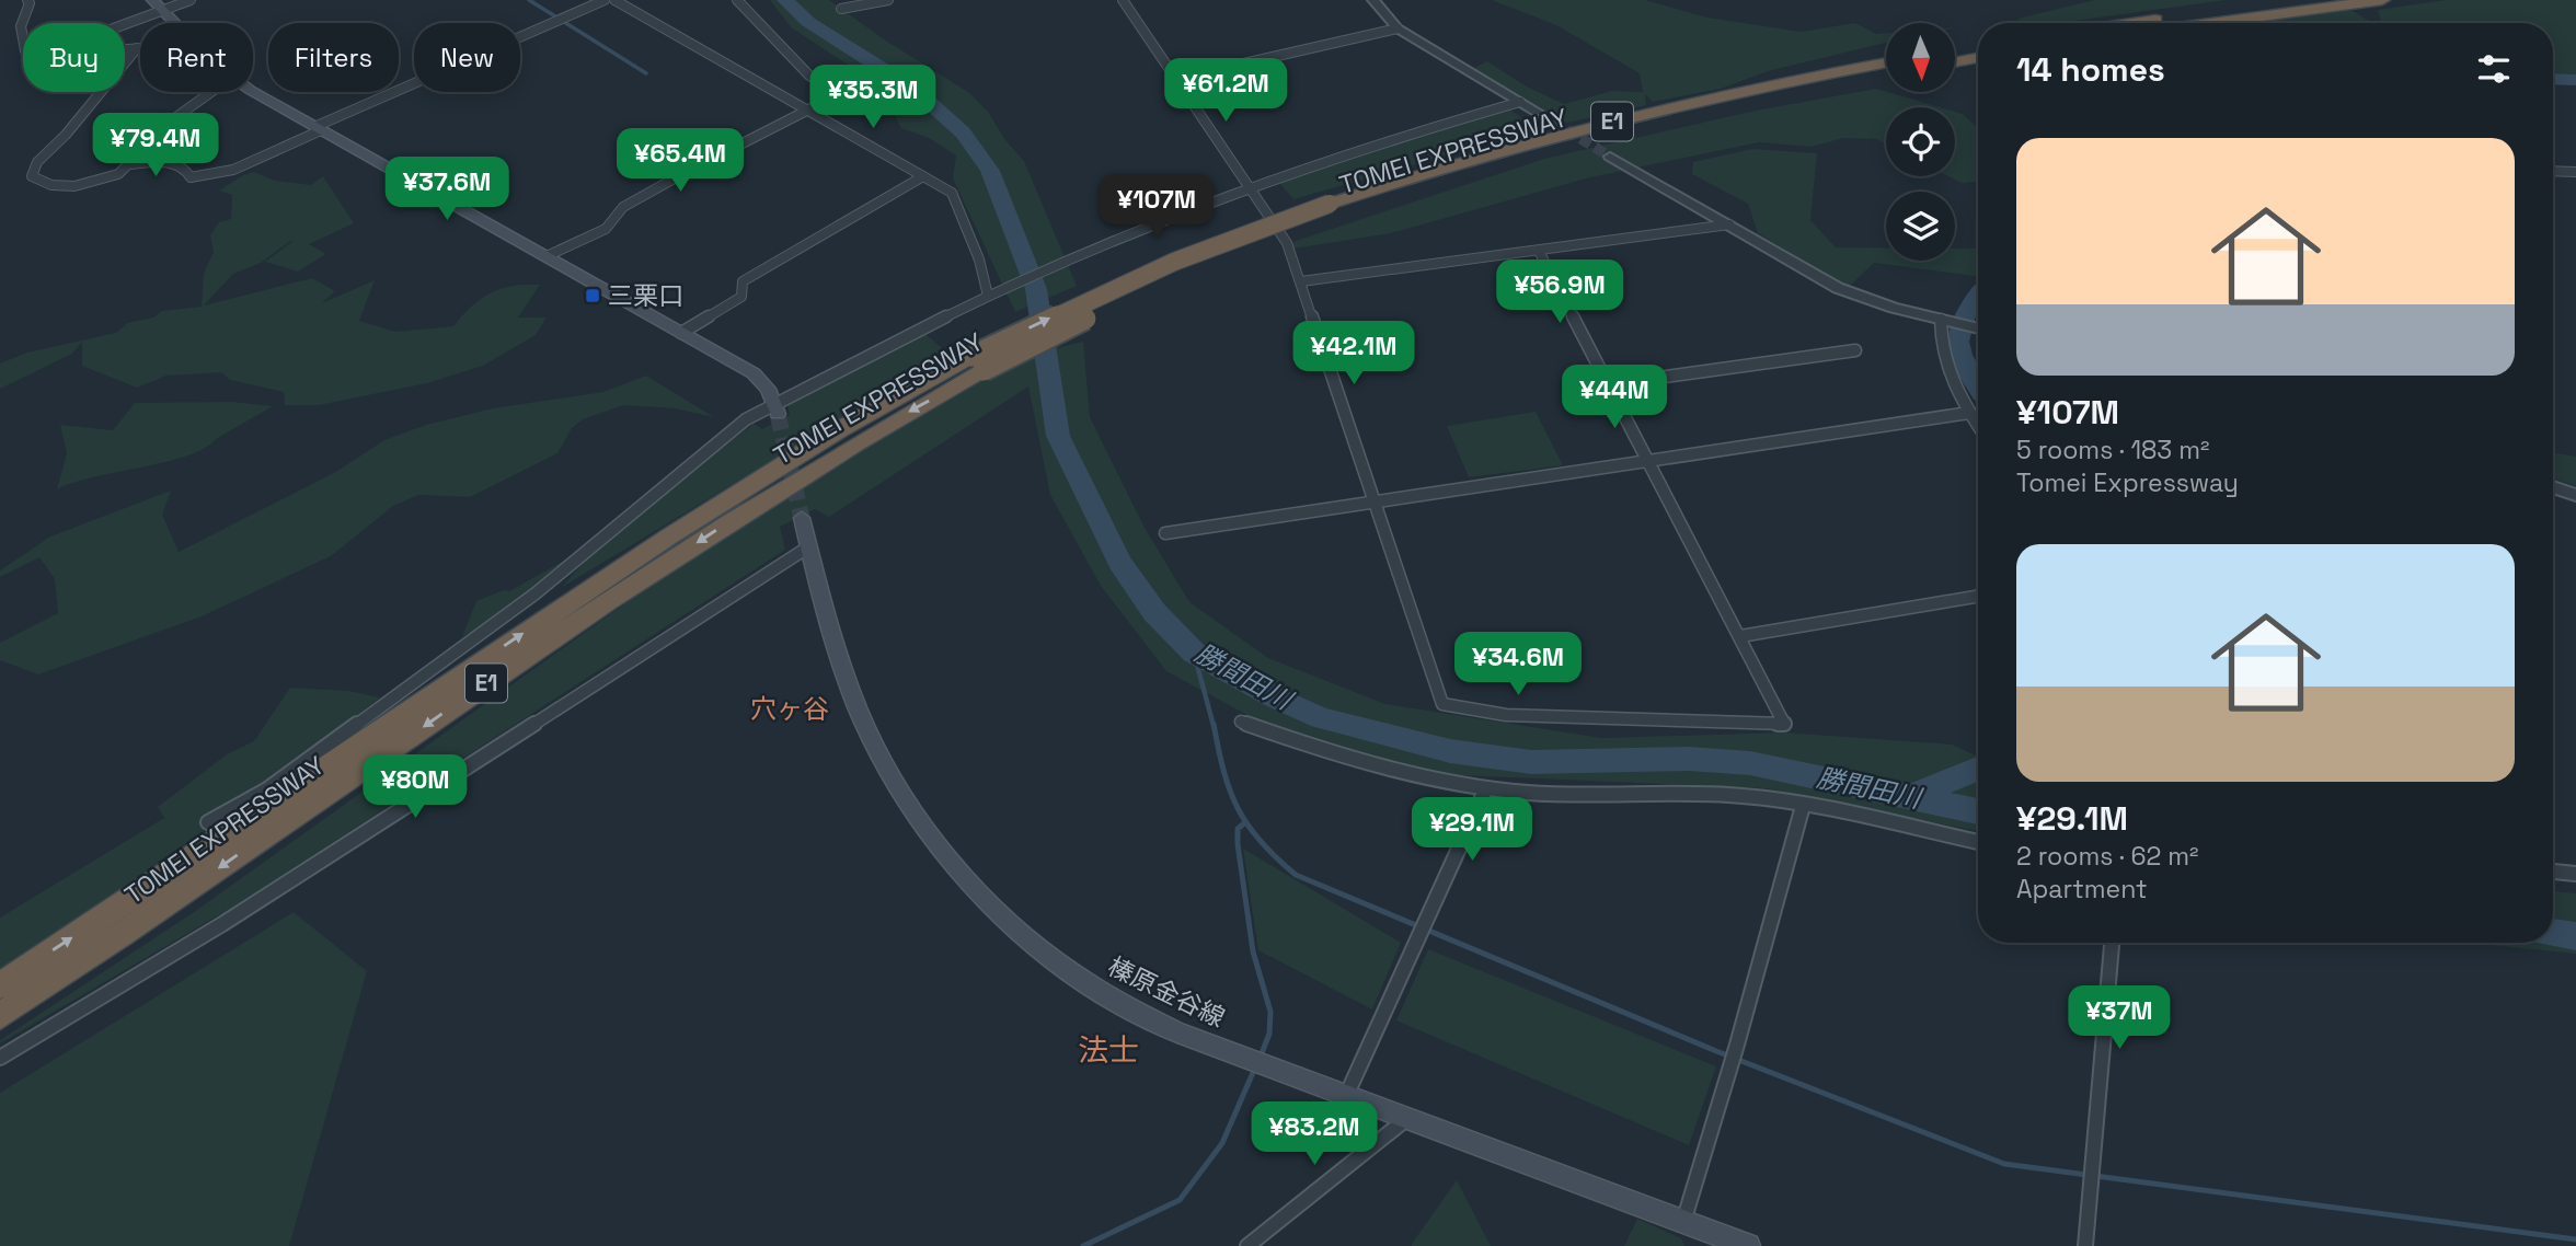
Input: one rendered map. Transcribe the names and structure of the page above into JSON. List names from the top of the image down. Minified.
{"streets":{"highway":["E1","TOMEI EXPRESSWAY"],"main road":["榛原金谷線"]},"districts":["穴ヶ谷","法士"],"water":["勝間田川"],"places":{"transit":["三栗口"]},"north":"bottom","page":{"chip":["Buy","Rent","Filters","New"],"heading":"14 homes","price":["¥61.2M","¥35.3M","¥79.4M","¥65.4M","¥37.6M","¥107M","¥56.9M","¥42.1M","¥44M","¥34.6M","¥80M","¥29.1M","¥37M","¥83.2M"],"list":[{"name":"¥107M","note":"5 rooms · 183 m² · Tomei Expressway"},{"name":"¥29.1M","note":"2 rooms · 62 m² · Apartment"}]}}
